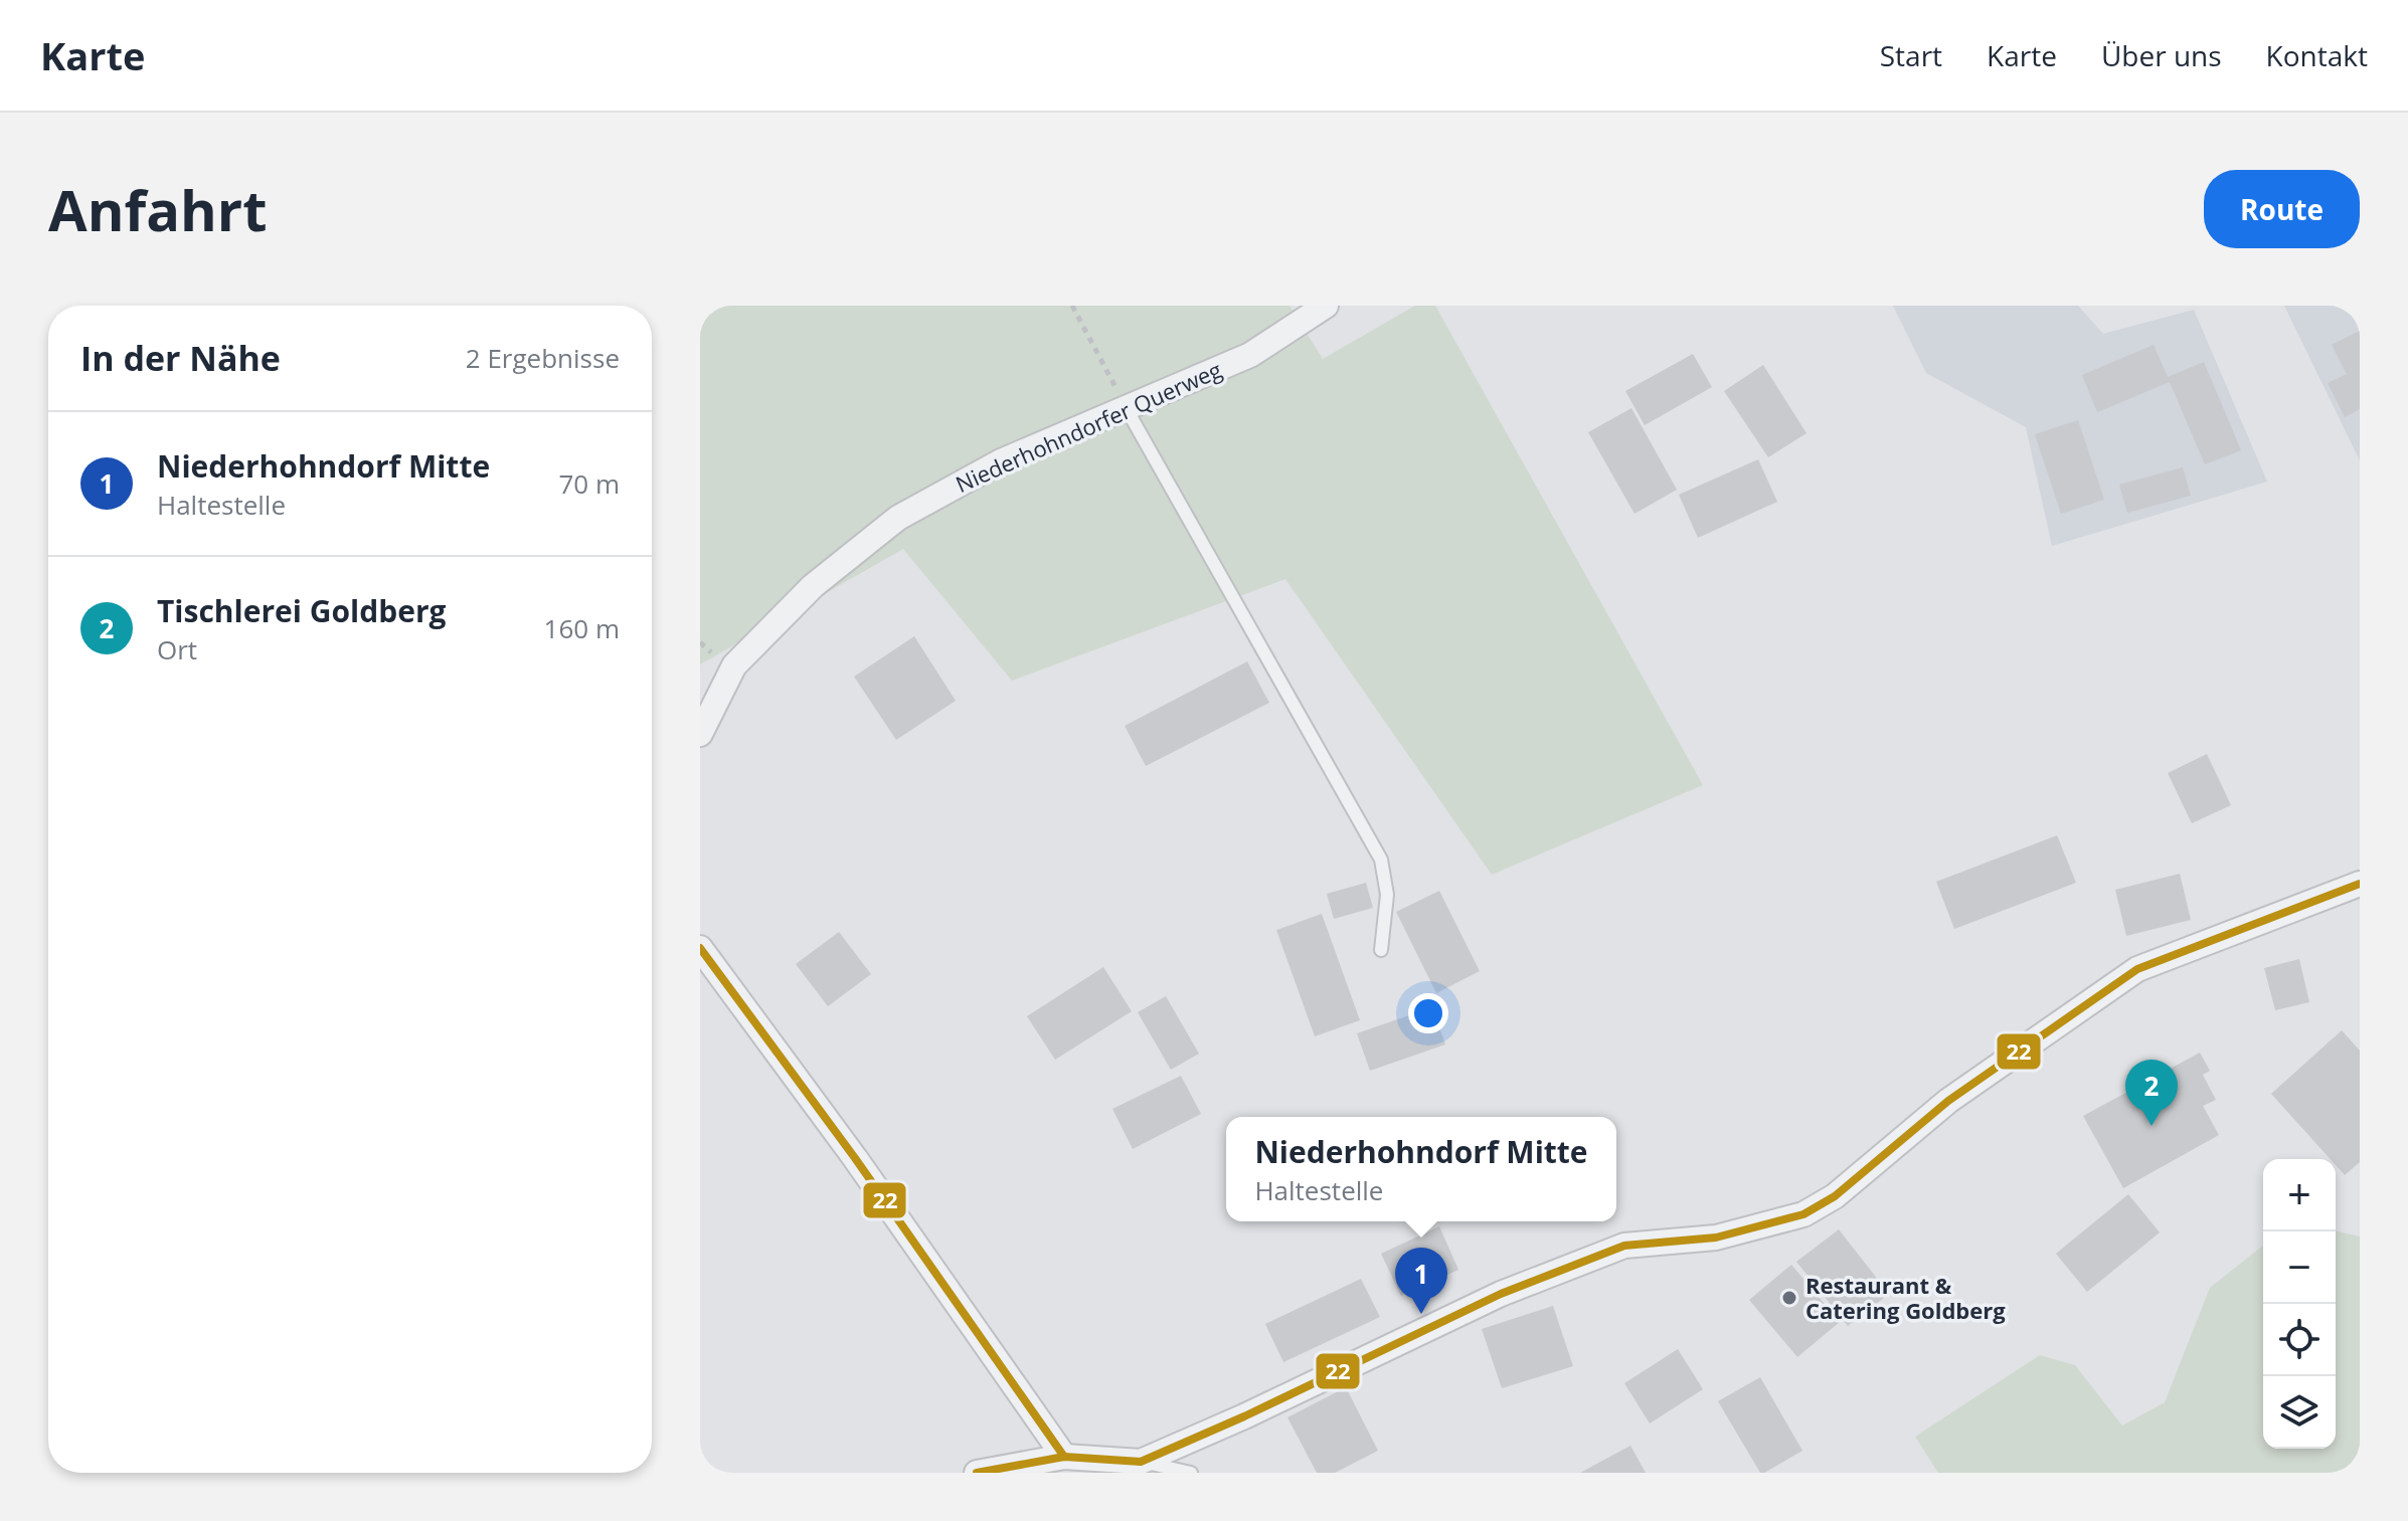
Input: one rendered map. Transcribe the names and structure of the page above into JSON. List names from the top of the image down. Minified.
{"streets":{"street":["Niederhohndorfer Querweg"]},"places":["Restaurant & Catering Goldberg"],"lines":["transit line 22"],"page":{"header":"Karte","nav":["Start","Karte","Über uns","Kontakt"],"buttons":"Route","title":"Anfahrt","heading":["In der Nähe","2 Ergebnisse"],"list":[{"mark":"1","name":"Niederhohndorf Mitte","note":"Haltestelle","value":"70 m"},{"mark":"2","name":"Tischlerei Goldberg","note":"Ort","value":"160 m"}],"pins":["2","1"],"popup":["Niederhohndorf Mitte","Haltestelle"],"map_buttons":["+","−"]}}
